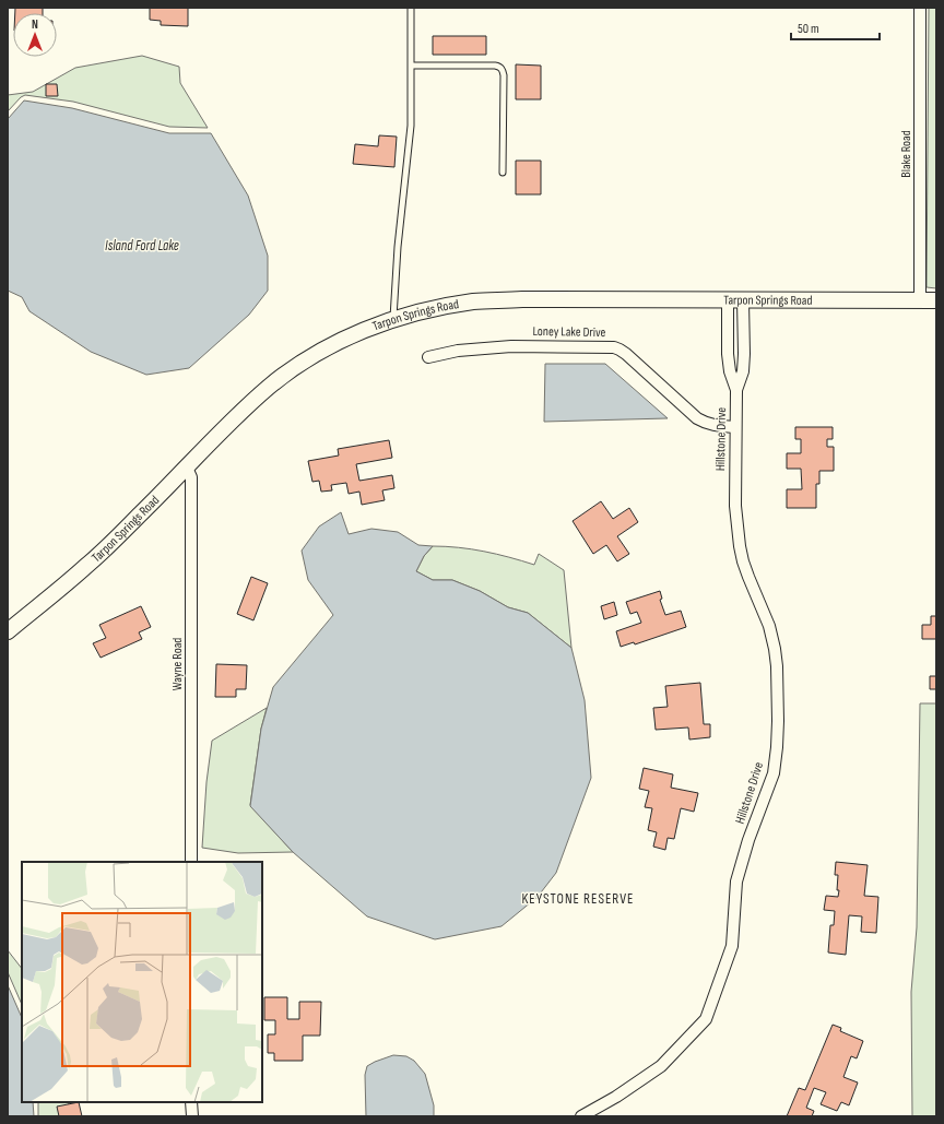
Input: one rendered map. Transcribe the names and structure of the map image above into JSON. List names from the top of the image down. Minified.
{"streets":{"main road":["Tarpon Springs Road"],"street":["Blake Road","Loney Lake Drive","Hillstone Drive","Wayne Road"]},"crossings":[["Blake Road","Tarpon Springs Road"],["Tarpon Springs Road","Hillstone Drive"],["Tarpon Springs Road","Wayne Road"],["Loney Lake Drive","Hillstone Drive"]],"districts":["KEYSTONE RESERVE"],"water":["Island Ford Lake"],"scale_bar":"50 m","north":"top"}
